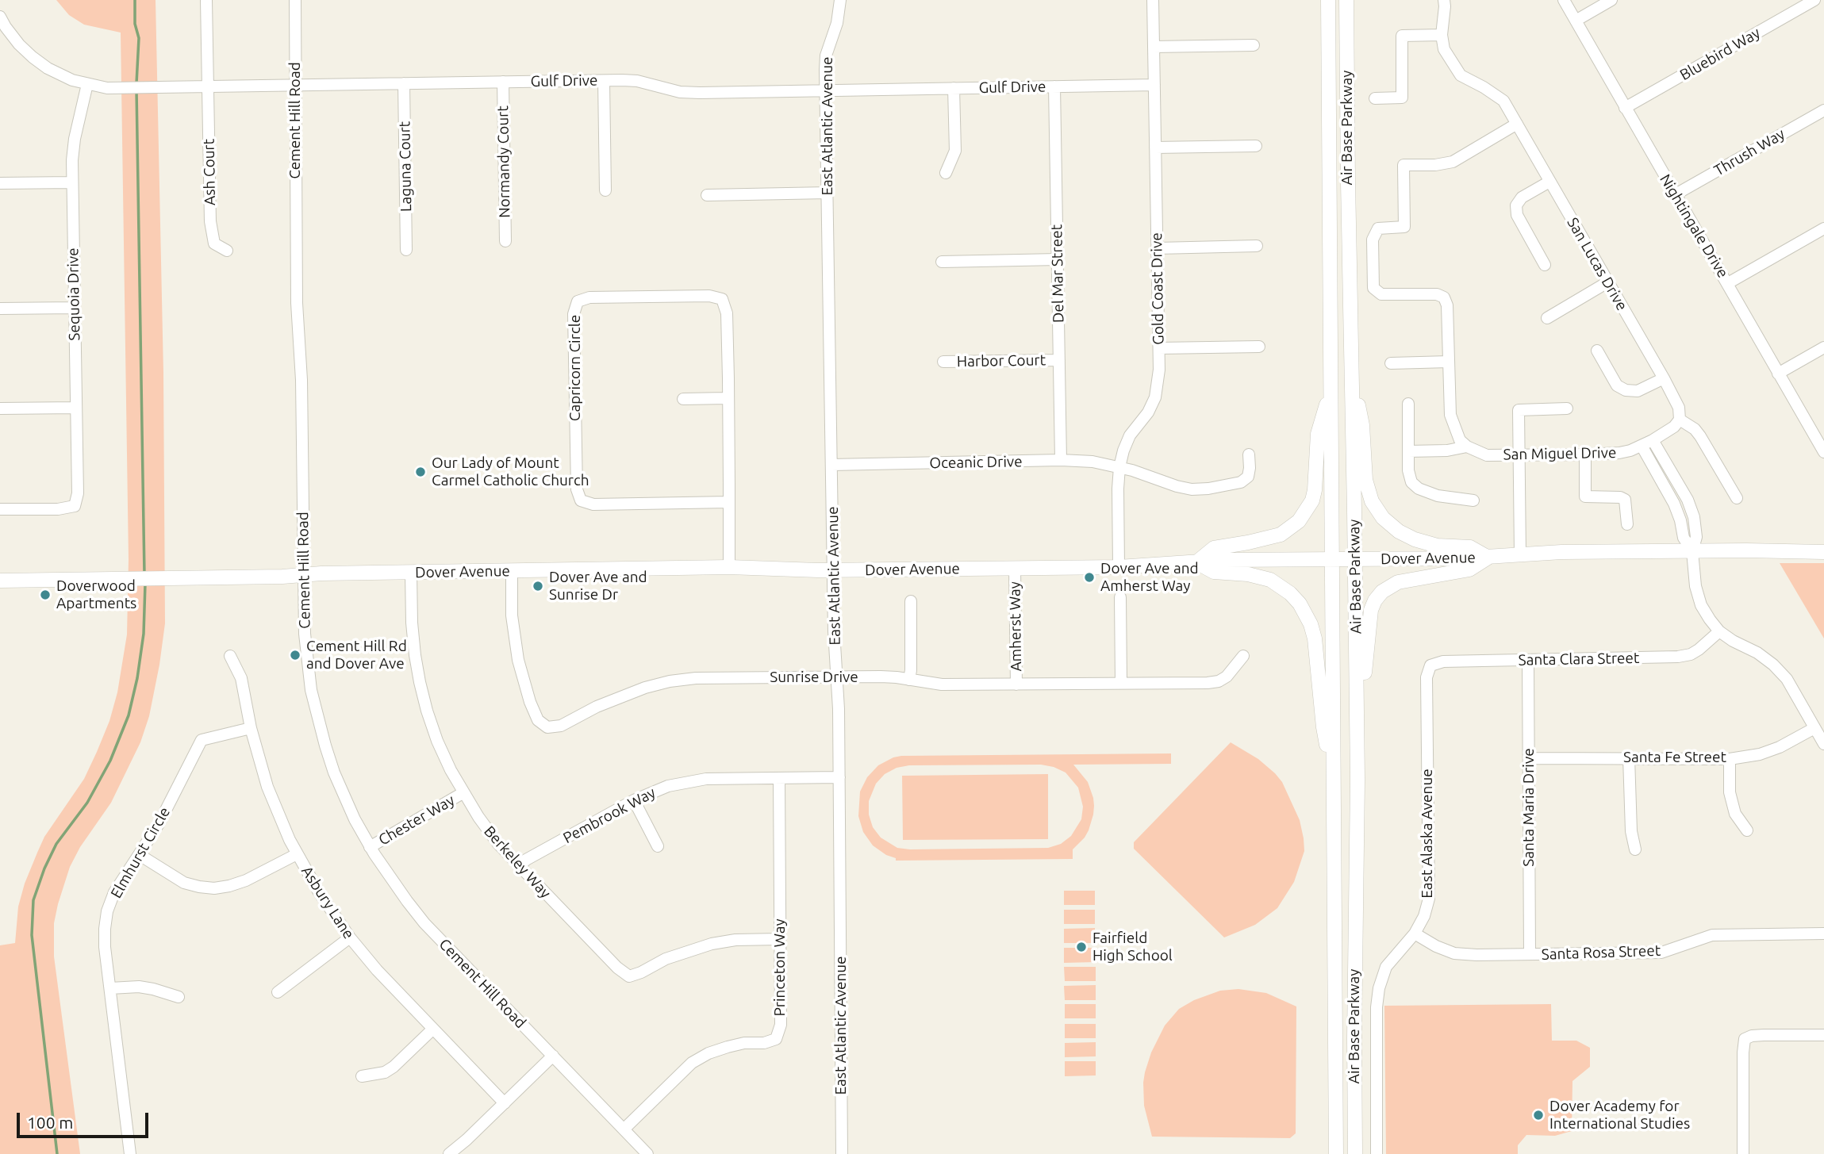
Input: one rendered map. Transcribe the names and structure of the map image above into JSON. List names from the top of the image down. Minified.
{"streets":{"main road":["Air Base Parkway","Dover Avenue"],"street":["Bluebird Way","Gulf Drive","Cement Hill Road","East Atlantic Avenue","Thrush Way","Normandy Court","Laguna Court","Ash Court","Nightingale Drive","San Lucas Drive","Del Mar Street","Gold Coast Drive","Sequoia Drive","Harbor Court","Capricorn Circle","San Miguel Drive","Oceanic Drive","Amherst Way","Santa Clara Street","Sunrise Drive","Santa Fe Street","Santa Maria Drive","Pembrook Way","Chester Way","East Alaska Avenue","Elmhurst Circle","Berkeley Way","Asbury Lane","Santa Rosa Street","Princeton Way"]},"crossings":[["Bluebird Way","Nightingale Drive"],["Gulf Drive","Cement Hill Road"],["Gulf Drive","East Atlantic Avenue"],["Gulf Drive","Normandy Court"],["Gulf Drive","Laguna Court"],["Gulf Drive","Ash Court"],["Gulf Drive","Del Mar Street"],["Gulf Drive","Gold Coast Drive"],["Gulf Drive","Sequoia Drive"],["Cement Hill Road","Dover Avenue"],["Cement Hill Road","Chester Way"],["Cement Hill Road","Princeton Way"],["East Atlantic Avenue","Oceanic Drive"],["East Atlantic Avenue","Dover Avenue"],["East Atlantic Avenue","Sunrise Drive"],["East Atlantic Avenue","Pembrook Way"],["Air Base Parkway","Dover Avenue"],["Thrush Way","Nightingale Drive"],["Del Mar Street","Harbor Court"],["Del Mar Street","Oceanic Drive"],["Gold Coast Drive","Oceanic Drive"],["Gold Coast Drive","Dover Avenue"],["Capricorn Circle","Dover Avenue"],["Dover Avenue","Amherst Way"],["Dover Avenue","Sunrise Drive"],["Dover Avenue","Berkeley Way"],["Amherst Way","Sunrise Drive"],["Santa Clara Street","Santa Maria Drive"],["Santa Clara Street","East Alaska Avenue"],["Santa Fe Street","Santa Maria Drive"],["Santa Maria Drive","Santa Rosa Street"],["Pembrook Way","Berkeley Way"],["Pembrook Way","Princeton Way"],["Chester Way","Berkeley Way"],["East Alaska Avenue","Santa Rosa Street"],["Elmhurst Circle","Asbury Lane"],["Berkeley Way","Princeton Way"]],"places":["Our Lady of Mount Carmel Catholic Church","Dover Ave and Amherst Way","Dover Ave and Sunrise Dr","Doverwood Apartments","Cement Hill Rd and Dover Ave","Fairfield High School","Dover Academy for International Studies"],"scale_bar":"100 m"}
